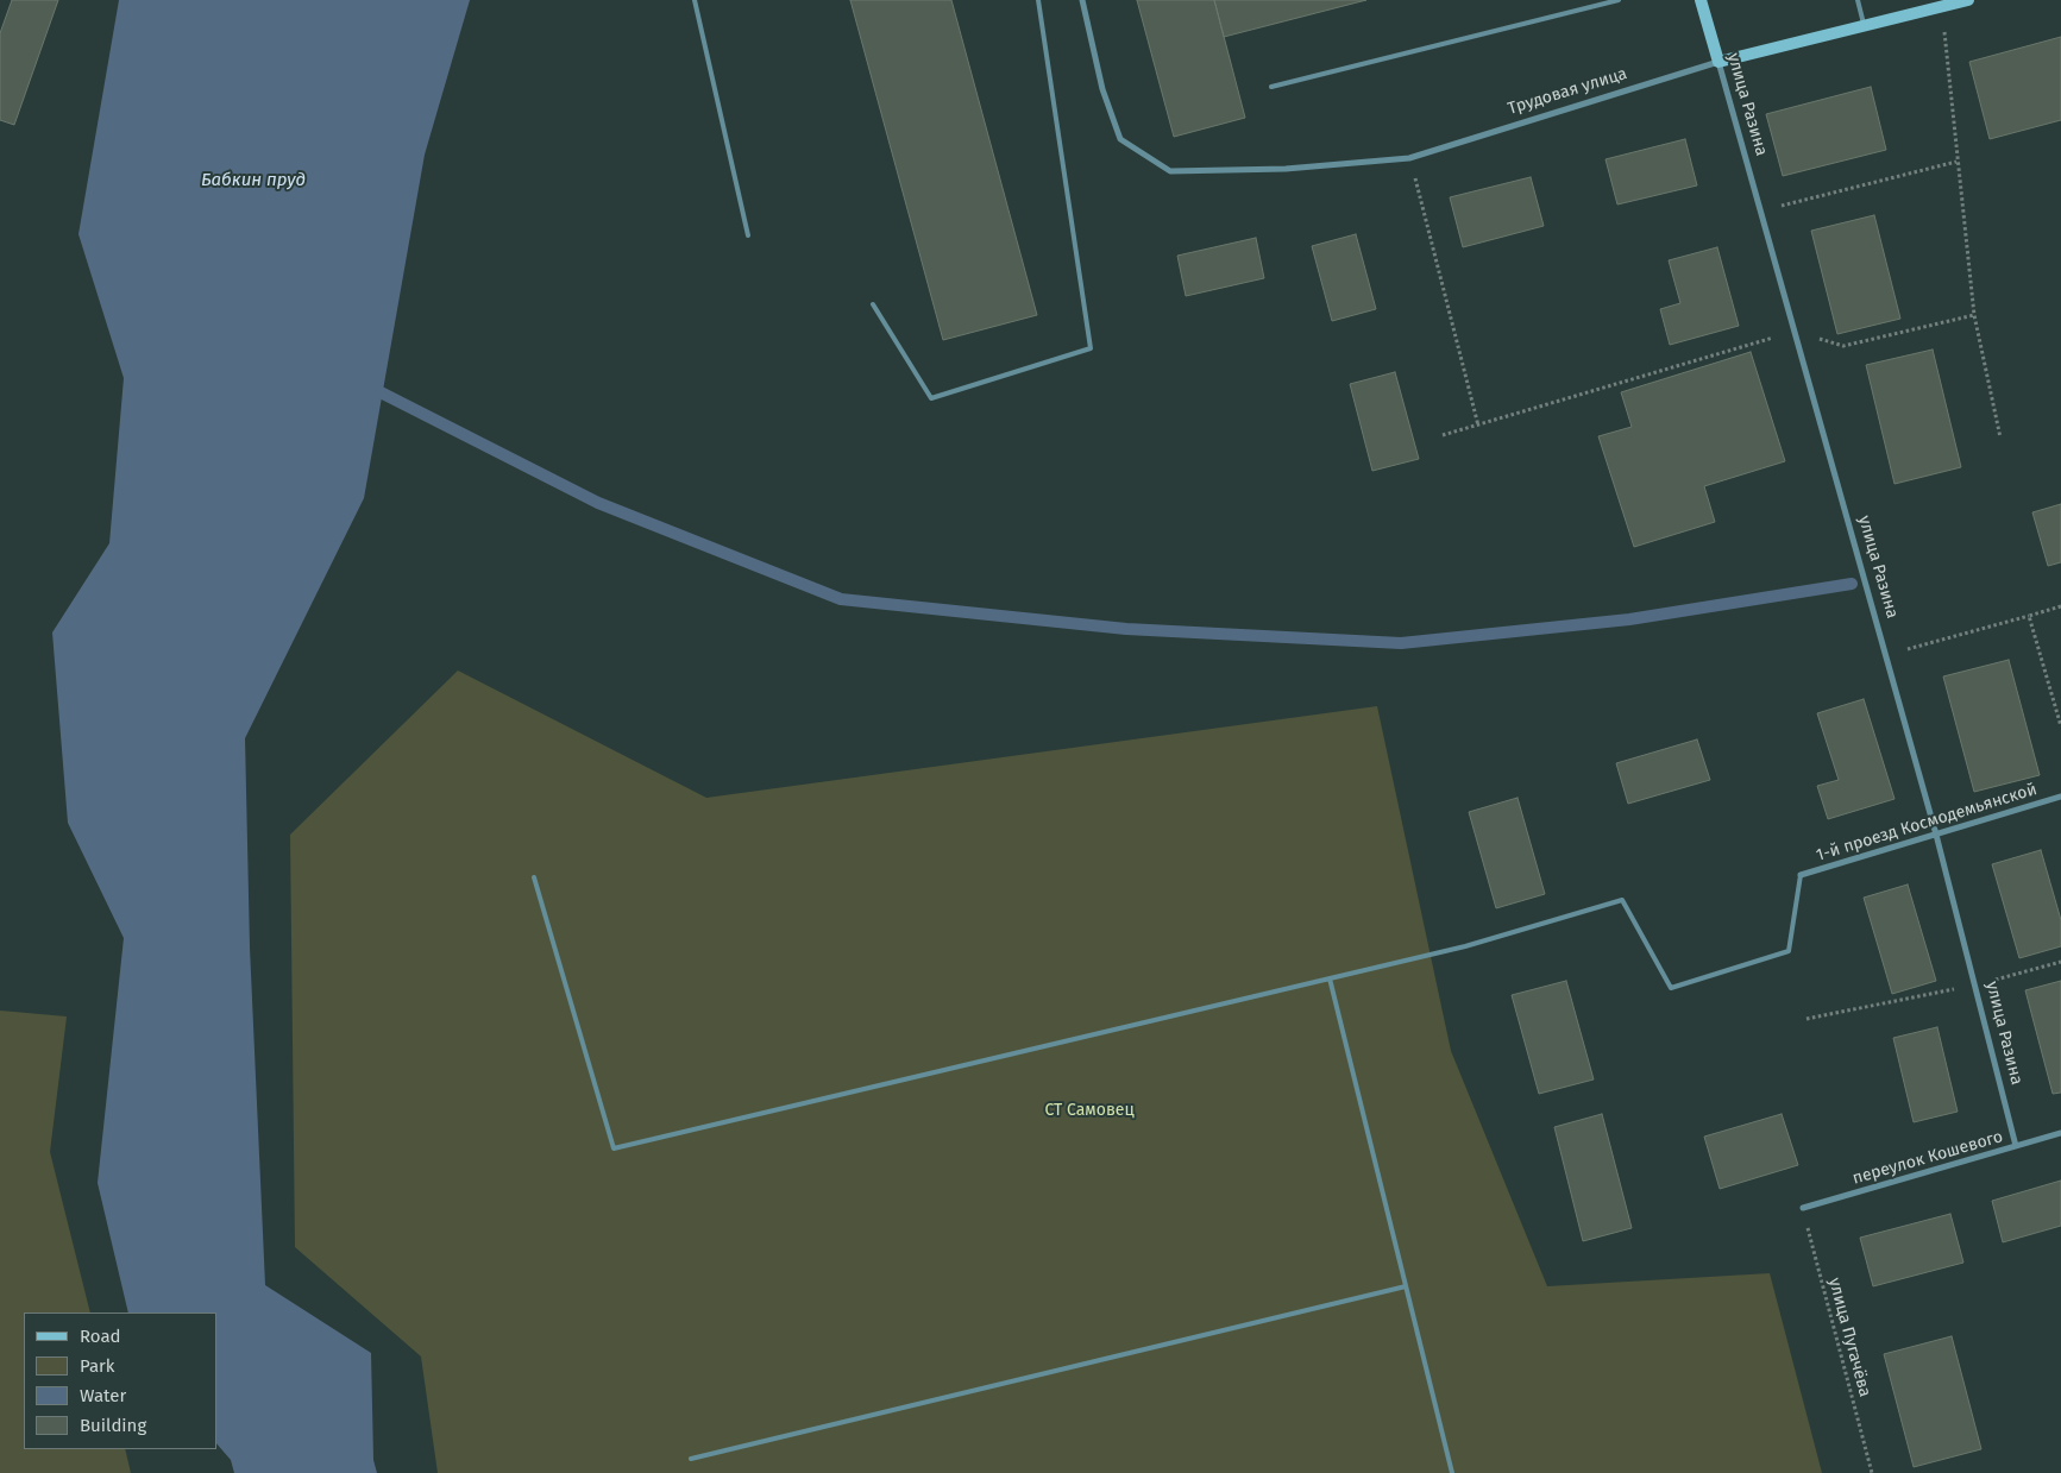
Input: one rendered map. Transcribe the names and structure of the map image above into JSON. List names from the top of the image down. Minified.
{"streets":{"street":["Трудовая улица","улица Разина","1-й проезд Космодемьянской","переулок Кошевого"],"path":["улица Пугачёва"]},"crossings":[["Трудовая улица","улица Разина"],["улица Разина","1-й проезд Космодемьянской"],["улица Разина","переулок Кошевого"],["переулок Кошевого","улица Пугачёва"]],"water":["Бабкин пруд"],"parks":["СТ Самовец"],"legend":["Road","Park","Water","Building"]}
